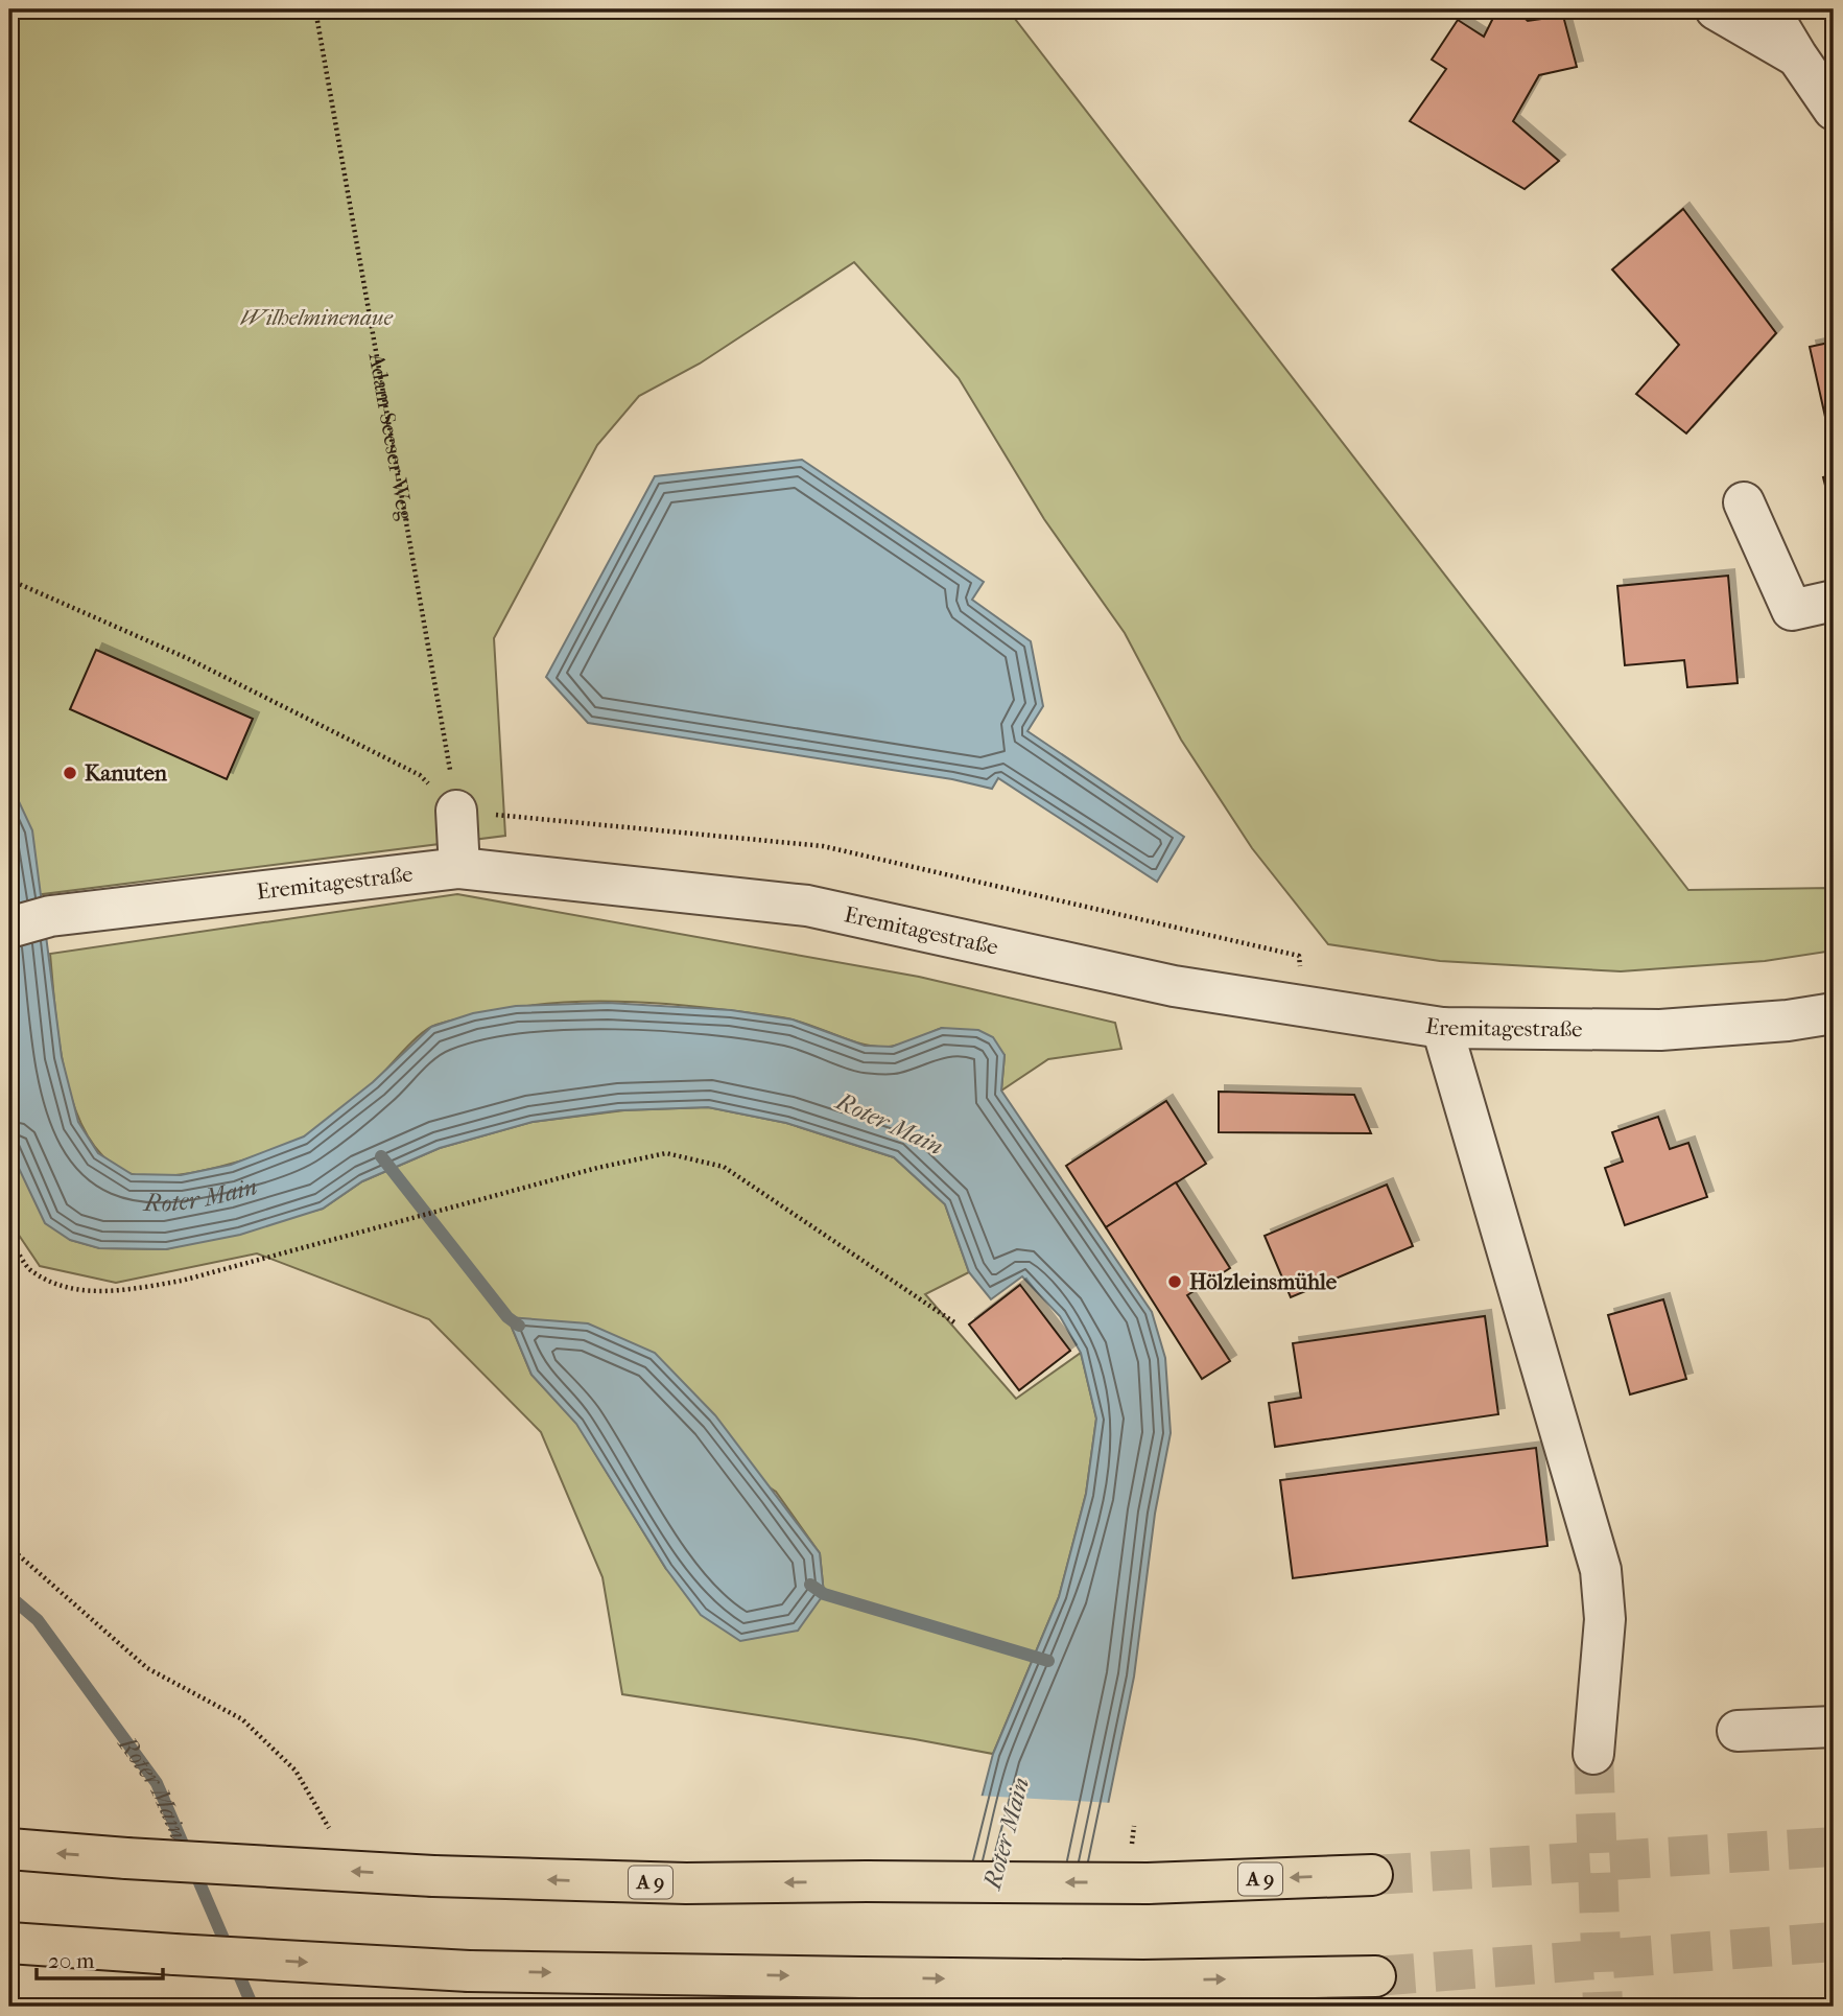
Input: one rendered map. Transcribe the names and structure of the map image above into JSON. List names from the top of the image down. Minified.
{"streets":{"highway":["A 9"],"street":["Eremitagestraße"],"path":["Adam-Seeser-Weg"]},"water":["Roter Main"],"parks":["Wilhelminenaue"],"places":["Kanuten","Hölzleinsmühle"],"scale_bar":"20 m"}
